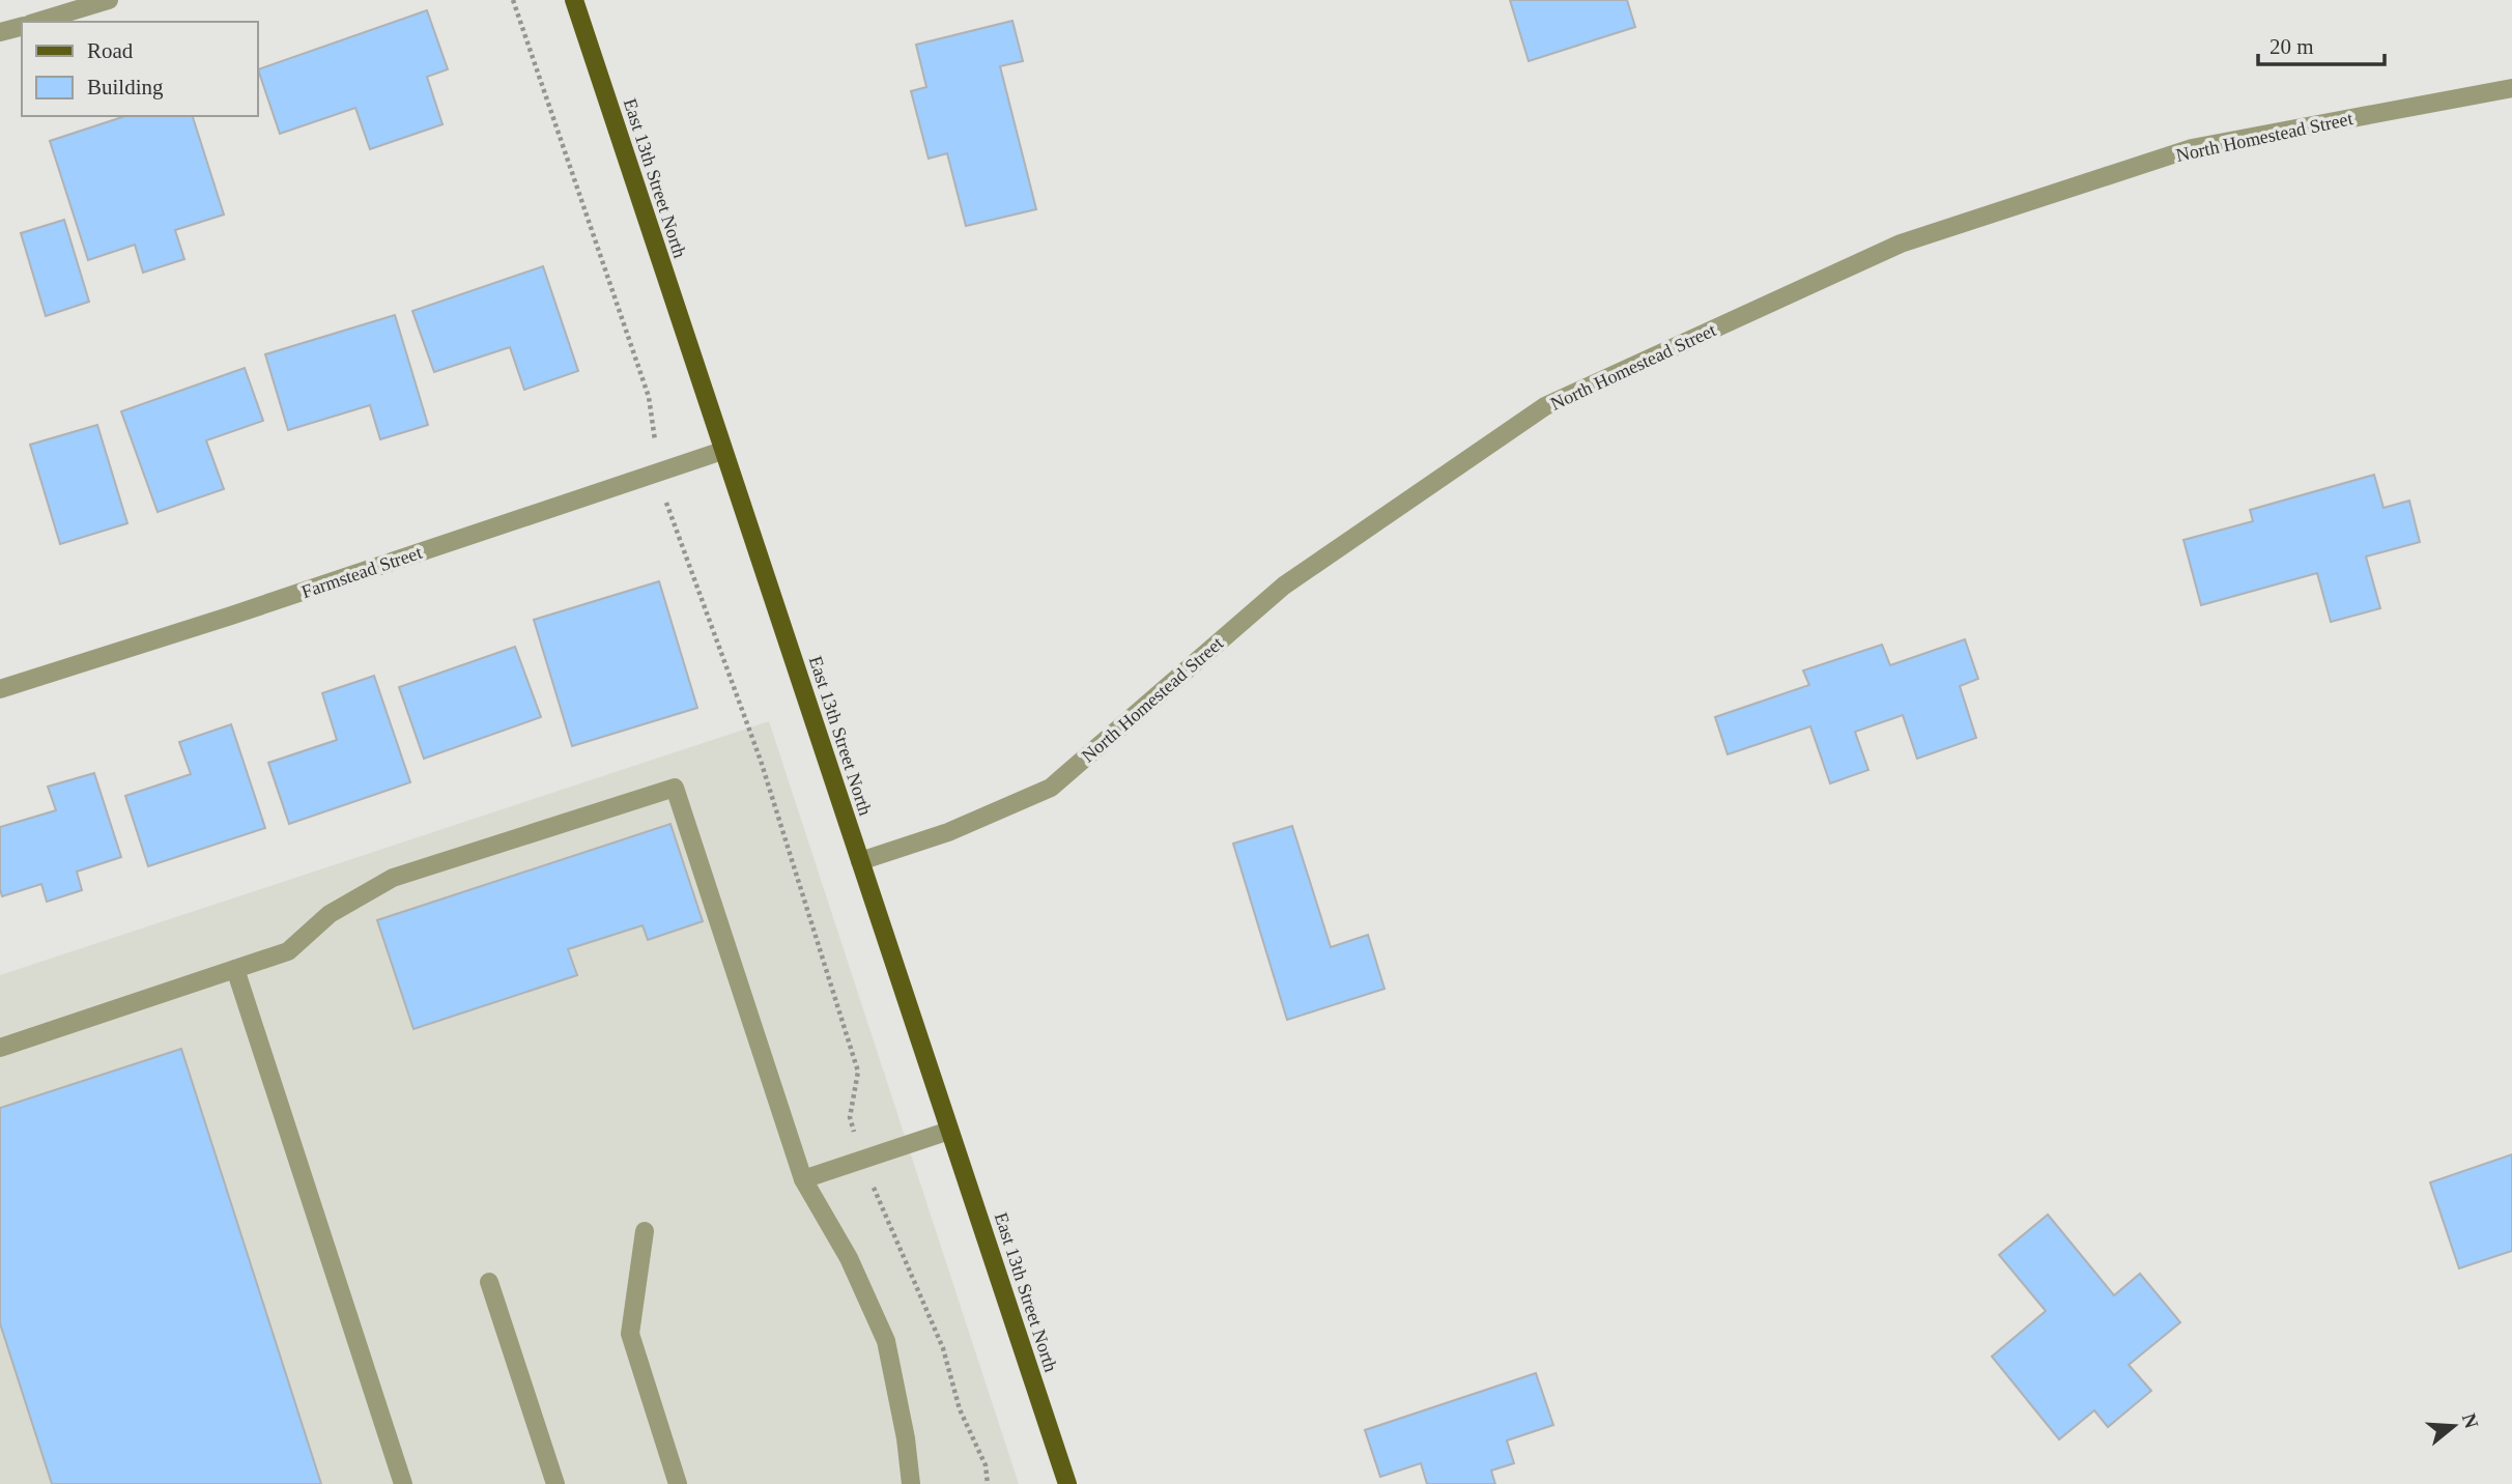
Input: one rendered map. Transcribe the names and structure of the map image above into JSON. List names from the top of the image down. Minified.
{"streets":{"main road":["East 13th Street North"],"street":["North Homestead Street","Farmstead Street"]},"crossings":[["North Homestead Street","East 13th Street North"],["East 13th Street North","Farmstead Street"]],"legend":["Road","Building"],"scale_bar":"20 m","north":"right"}
